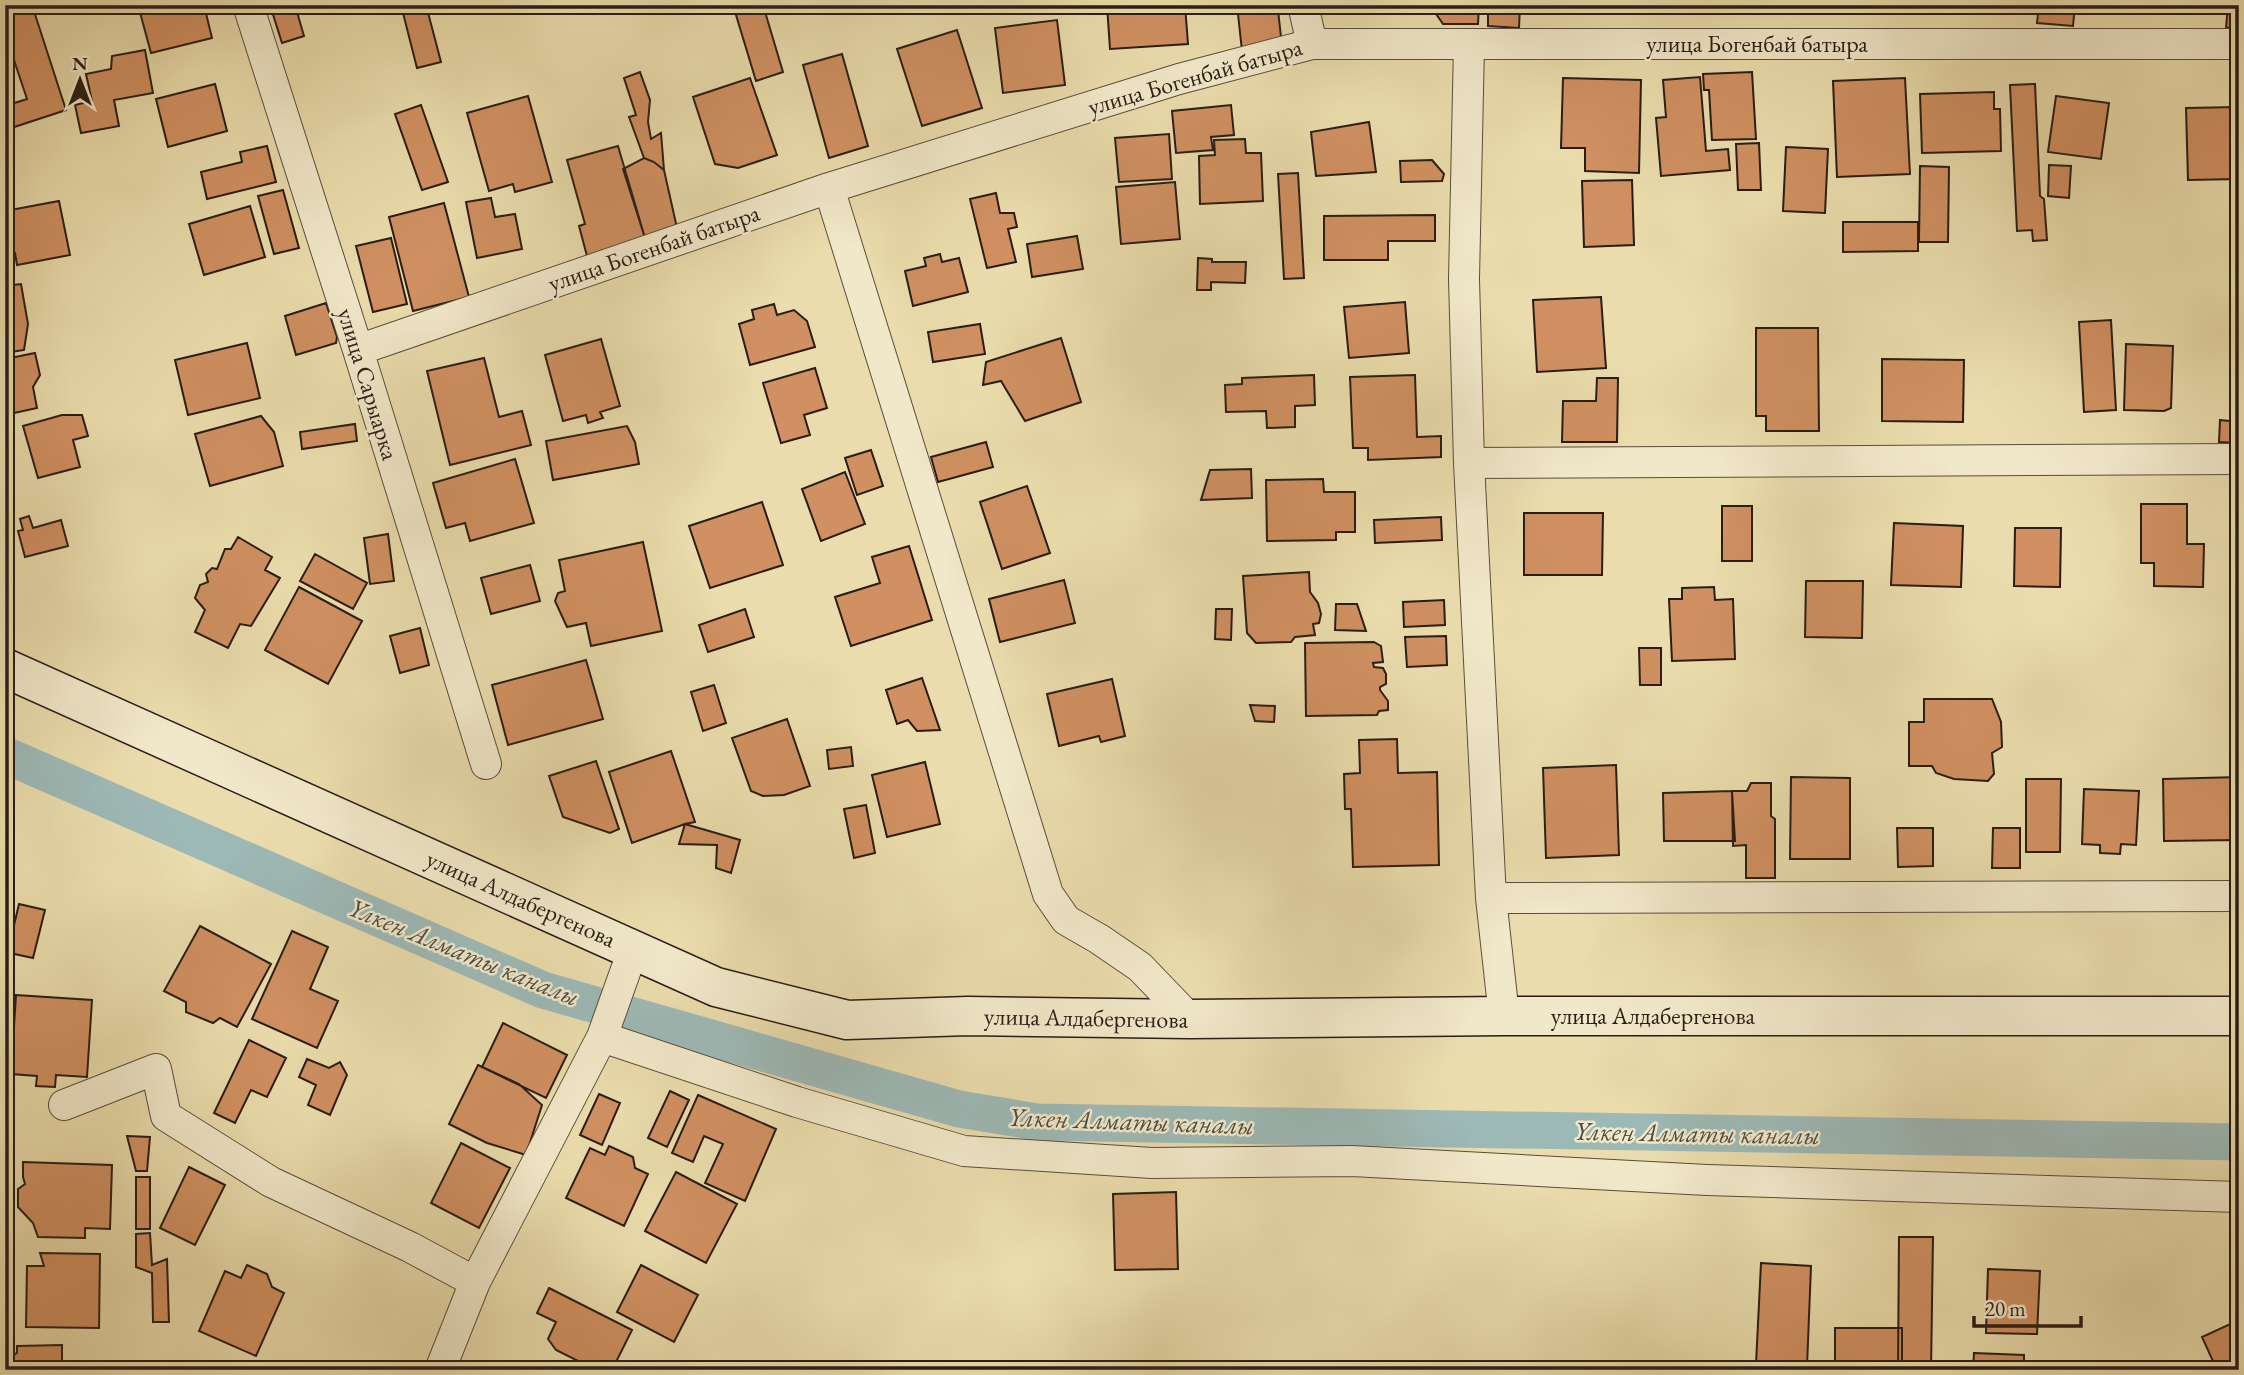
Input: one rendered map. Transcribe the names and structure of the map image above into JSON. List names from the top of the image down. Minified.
{"streets":{"main road":["улица Алдабергенова"],"street":["улица Богенбай батыра","улица Сарыарка"]},"crossings":[["улица Богенбай батыра","улица Сарыарка"]],"water":["Үлкен Алматы каналы"],"scale_bar":"20 m","north":"top"}
